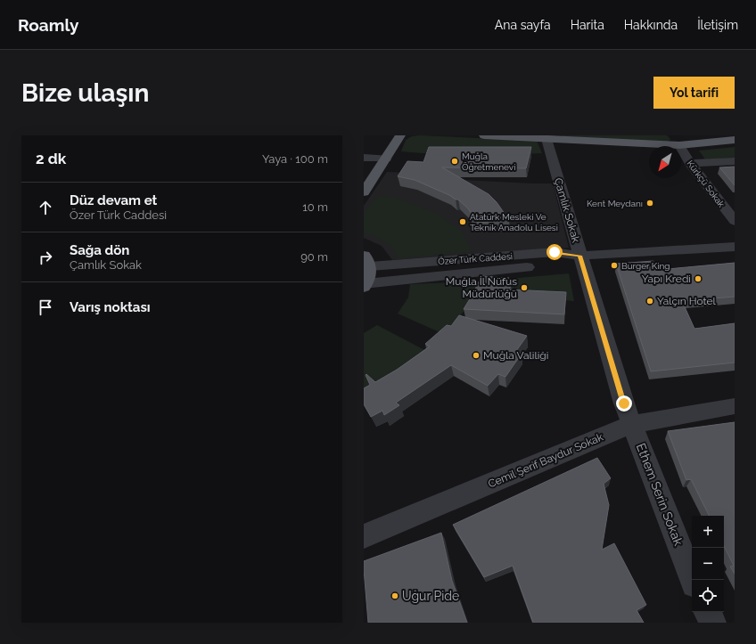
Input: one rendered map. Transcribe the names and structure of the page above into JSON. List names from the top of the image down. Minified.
{"streets":{"street":["Kürkçü Sokak","Çamlık Sokak","Özer Türk Caddesi","Cemil Şerif Baydur Sokak","Ethem Serin Sokak"]},"crossings":[["Çamlık Sokak","Özer Türk Caddesi"],["Çamlık Sokak","Cemil Şerif Baydur Sokak"],["Çamlık Sokak","Ethem Serin Sokak"],["Cemil Şerif Baydur Sokak","Ethem Serin Sokak"]],"places":["Muğla Öğretmenevi","Kent Meydanı","Atatürk Mesleki Ve Teknik Anadolu Lisesi","Burger King","Yapı Kredi","Muğla İl Nüfus Müdürlüğü","Yalçın Hotel","Muğla Valiliği","Uğur Pide"],"north":"bottom left","page":{"header":"Roamly","nav":["Ana sayfa","Harita","Hakkında","İletişim"],"buttons":"Yol tarifi","title":"Bize ulaşın","heading":["2 dk","Yaya · 100 m"],"list":[["Düz devam et","Özer Türk Caddesi","10 m"],["Sağa dön","Çamlık Sokak","90 m"],"Varış noktası"],"map_buttons":["+","−"]}}
